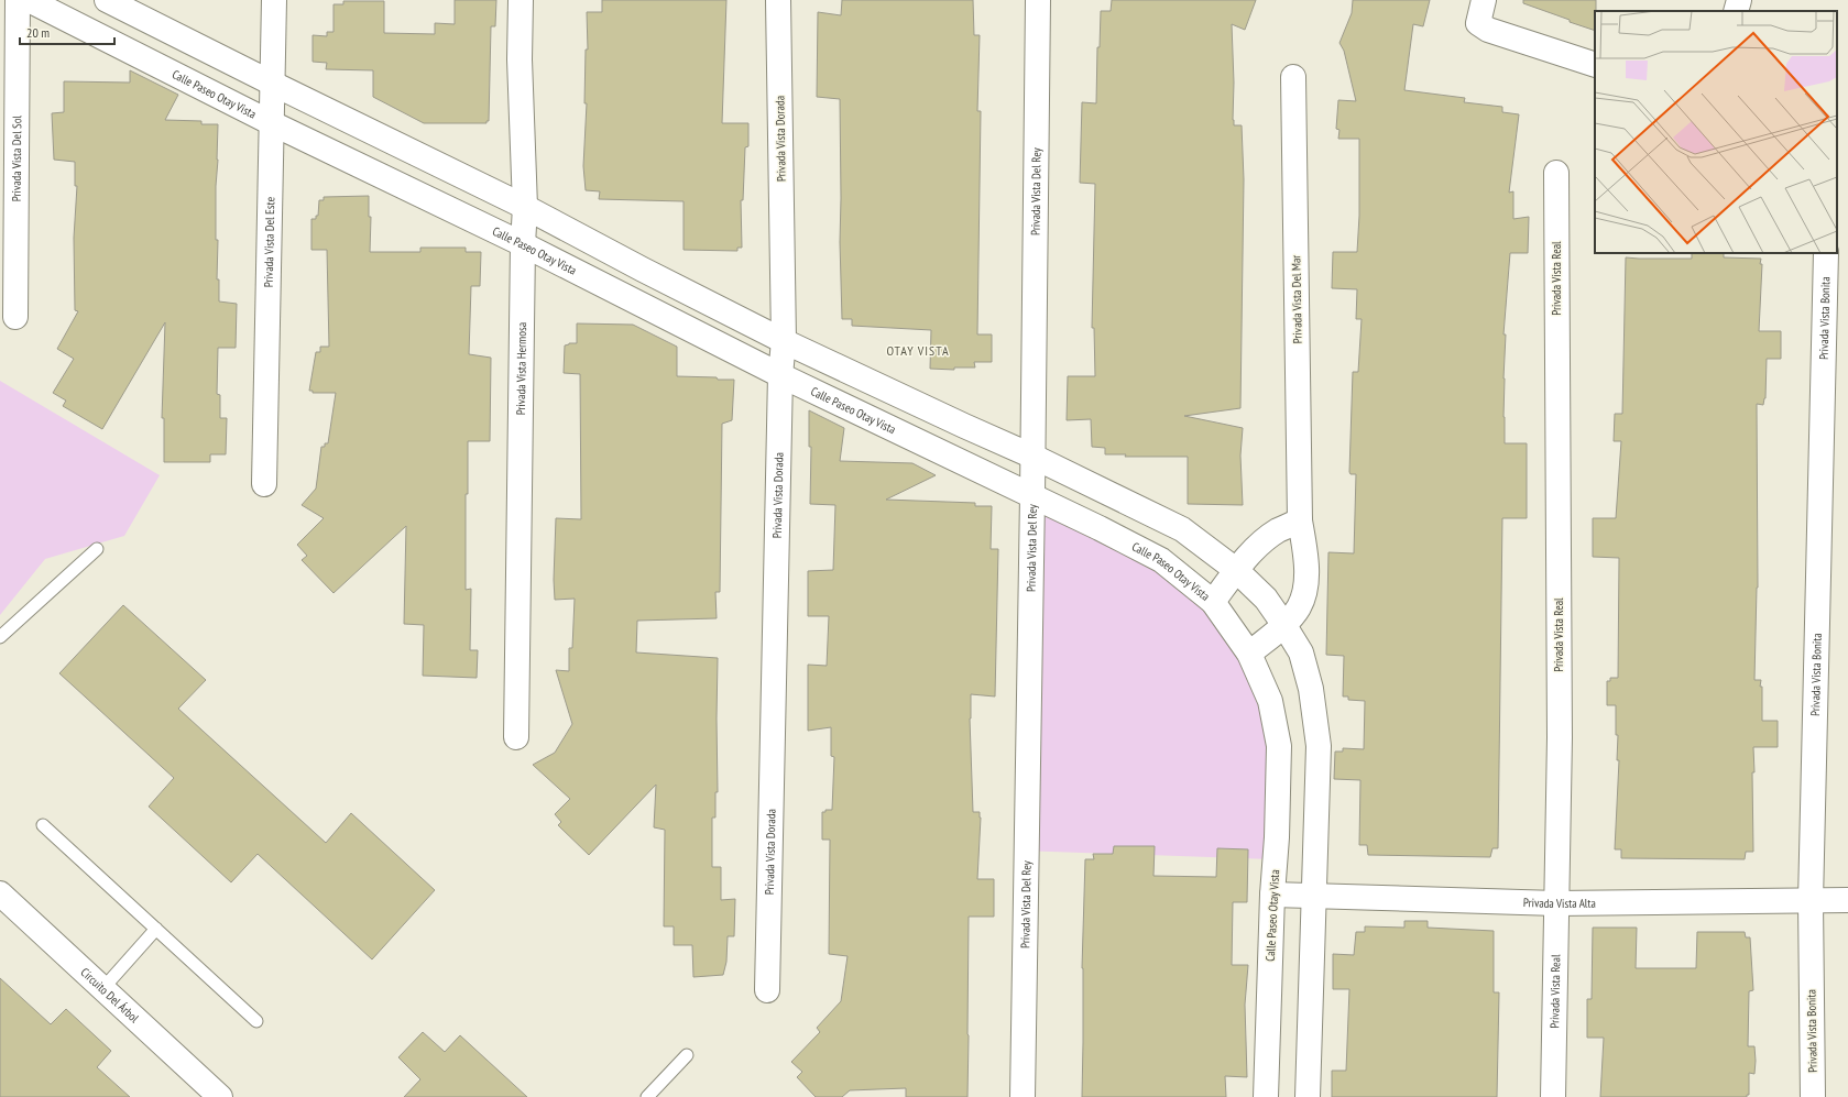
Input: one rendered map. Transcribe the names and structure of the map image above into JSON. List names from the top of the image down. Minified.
{"streets":{"street":["Calle Paseo Otay Vista","Privada Vista Dorada","Privada Vista Del Sol","Privada Vista Del Rey","Privada Vista Del Este","Privada Vista Real","Privada Vista Del Mar","Privada Vista Bonita","Privada Vista Hermosa","Privada Vista Alta","Circuito Del Árbol"]},"crossings":[["Calle Paseo Otay Vista","Privada Vista Dorada"],["Calle Paseo Otay Vista","Privada Vista Del Rey"],["Calle Paseo Otay Vista","Privada Vista Del Este"],["Calle Paseo Otay Vista","Privada Vista Del Mar"],["Calle Paseo Otay Vista","Privada Vista Hermosa"],["Calle Paseo Otay Vista","Privada Vista Alta"],["Privada Vista Real","Privada Vista Alta"],["Privada Vista Bonita","Privada Vista Alta"]],"districts":["OTAY VISTA"],"scale_bar":"20 m"}
